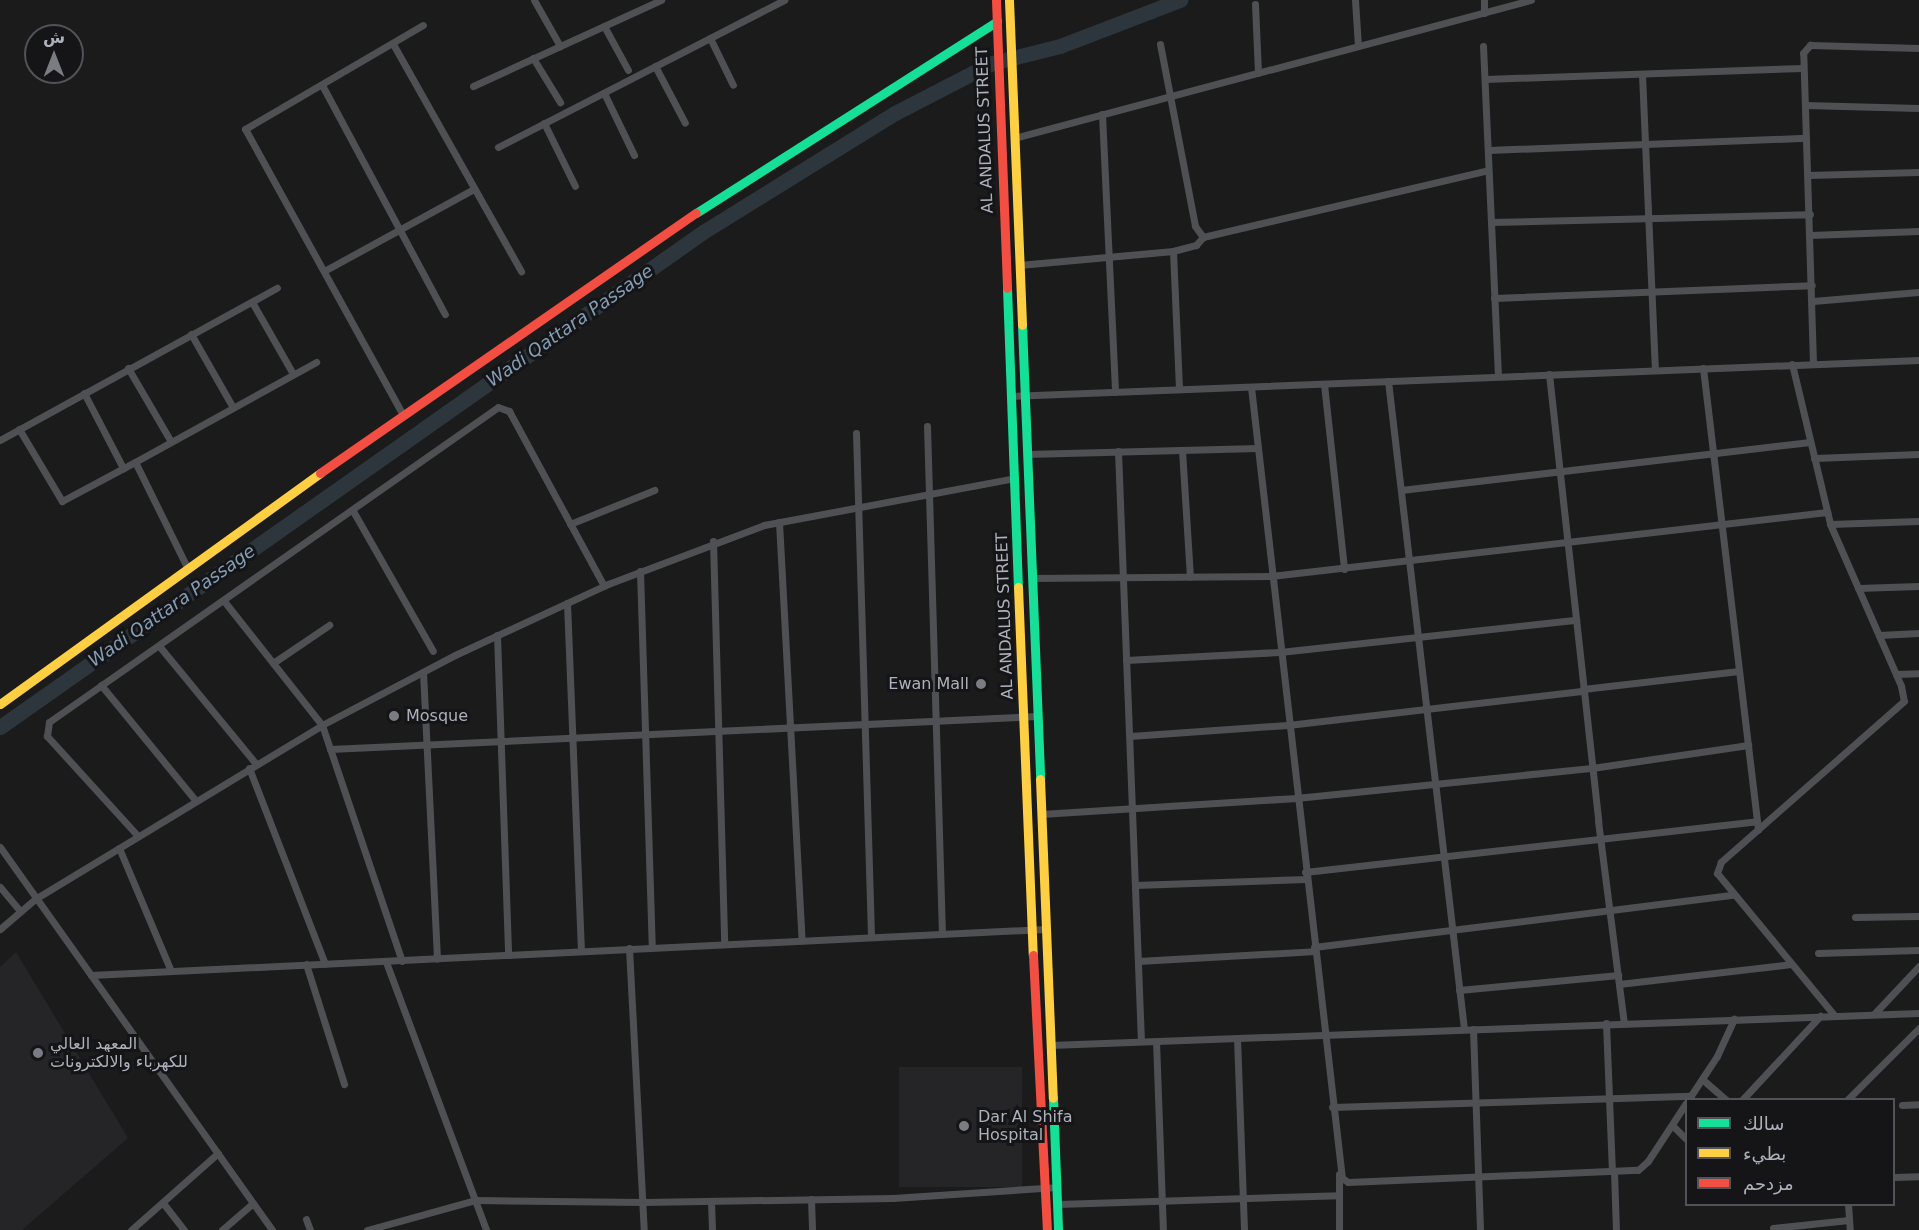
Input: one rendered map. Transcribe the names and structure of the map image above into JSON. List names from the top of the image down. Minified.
{"streets":{"main road":["AL ANDALUS STREET"]},"water":["Wadi Qattara Passage"],"places":["Ewan Mall","Mosque","المعهد العالي للكهرباء والالكترونات","Dar Al Shifa Hospital"],"legend":["سالك","بطيء","مزدحم"],"north":"top"}
